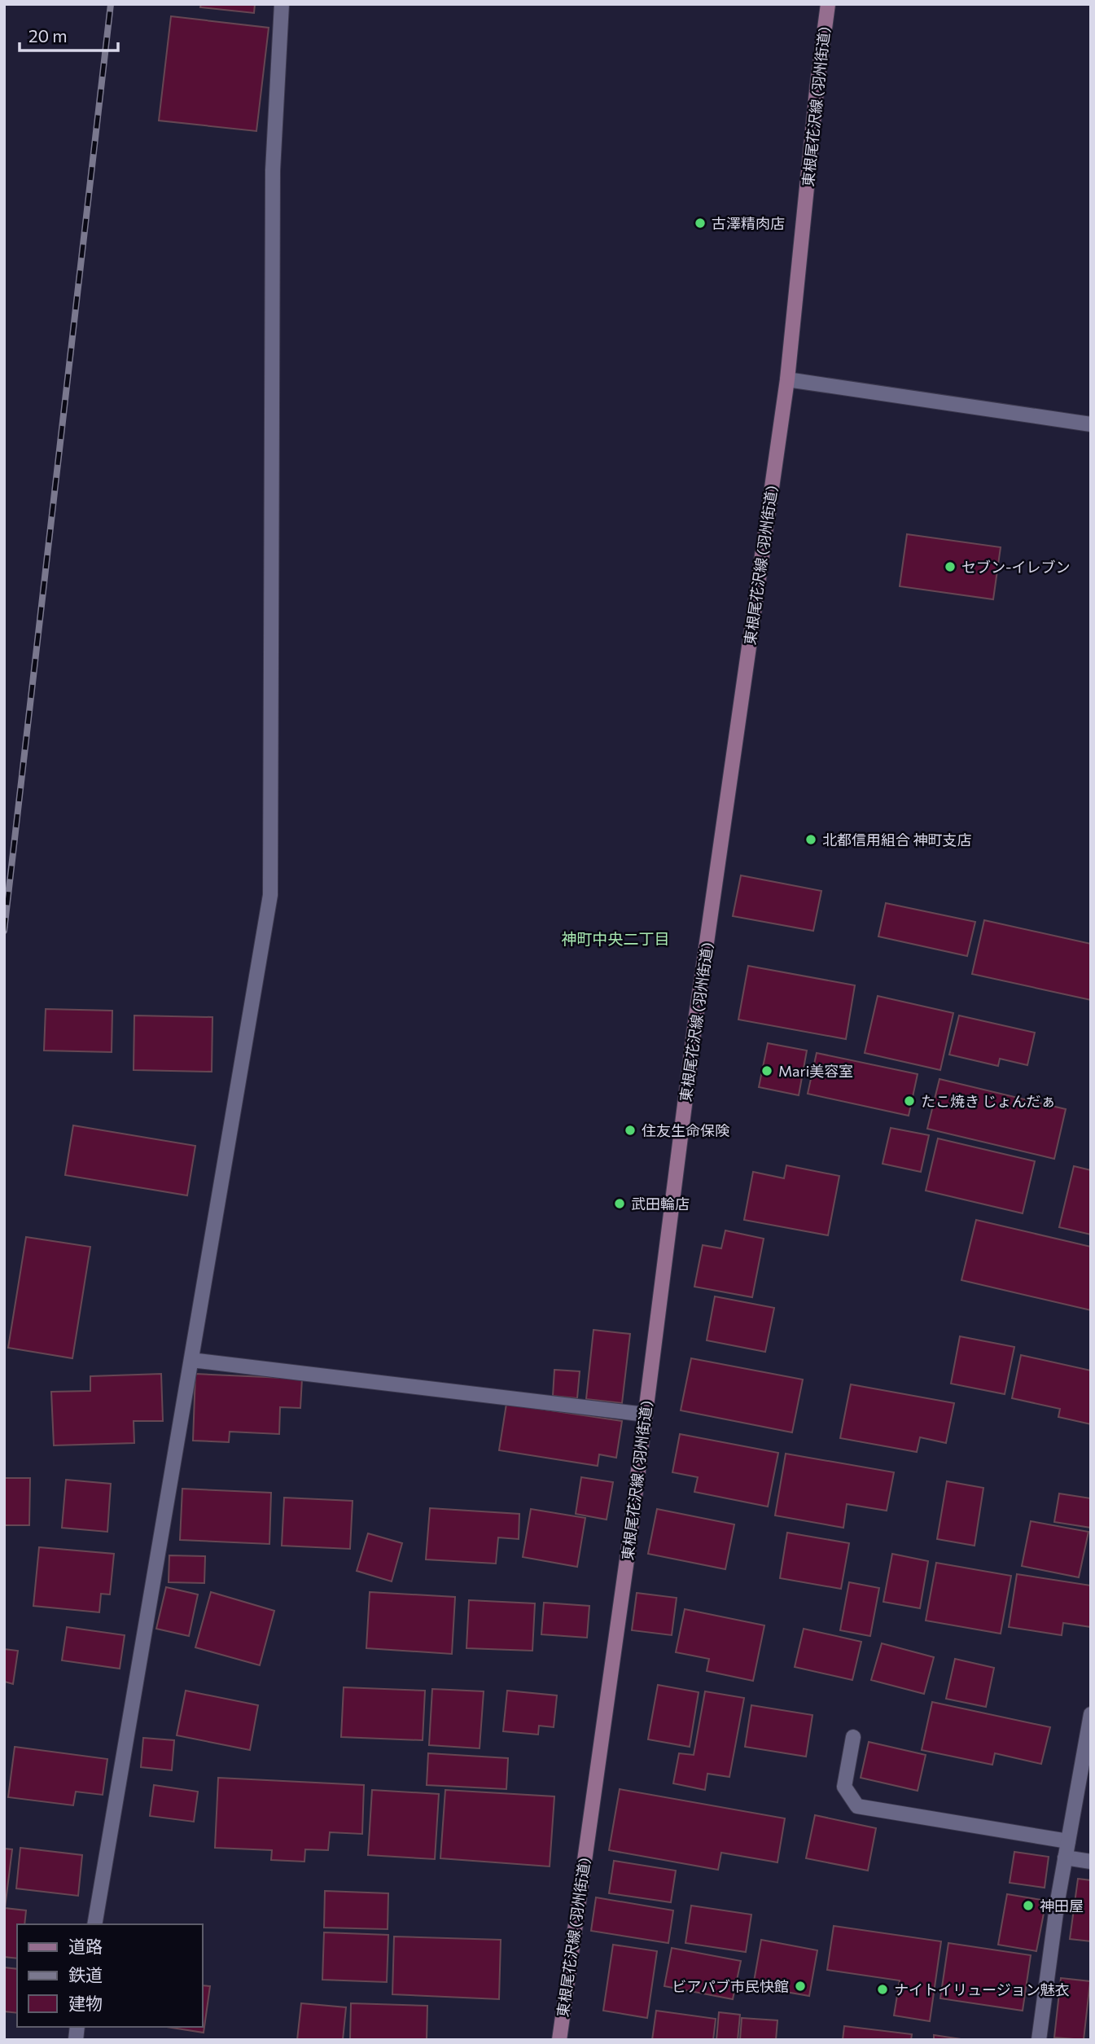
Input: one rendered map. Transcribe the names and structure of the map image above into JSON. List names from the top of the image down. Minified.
{"streets":{"main road":["東根尾花沢線 (羽州街道)"]},"districts":["神町中央二丁目"],"places":["古澤精肉店","セブン-イレブン","北都信用組合 神町支店","Mari美容室","たこ焼き じょんだぁ","住友生命保険","武田輪店","神田屋","ビアパブ市民快館","ナイトイリュージョン魅衣"],"legend":["道路","鉄道","建物"],"scale_bar":"20 m"}
